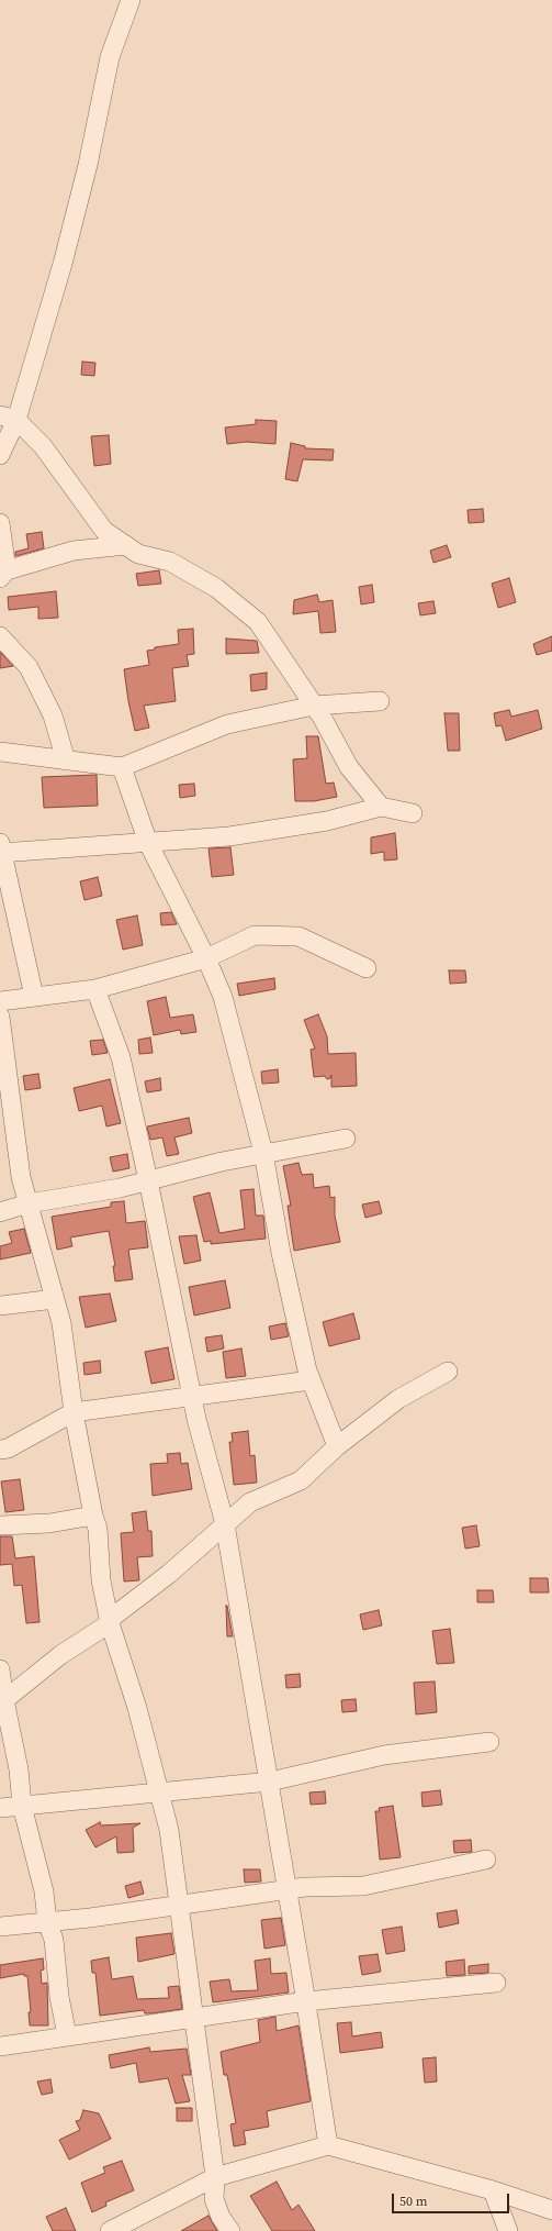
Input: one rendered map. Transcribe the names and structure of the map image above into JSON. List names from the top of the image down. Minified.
{"scale_bar":"50 m"}
